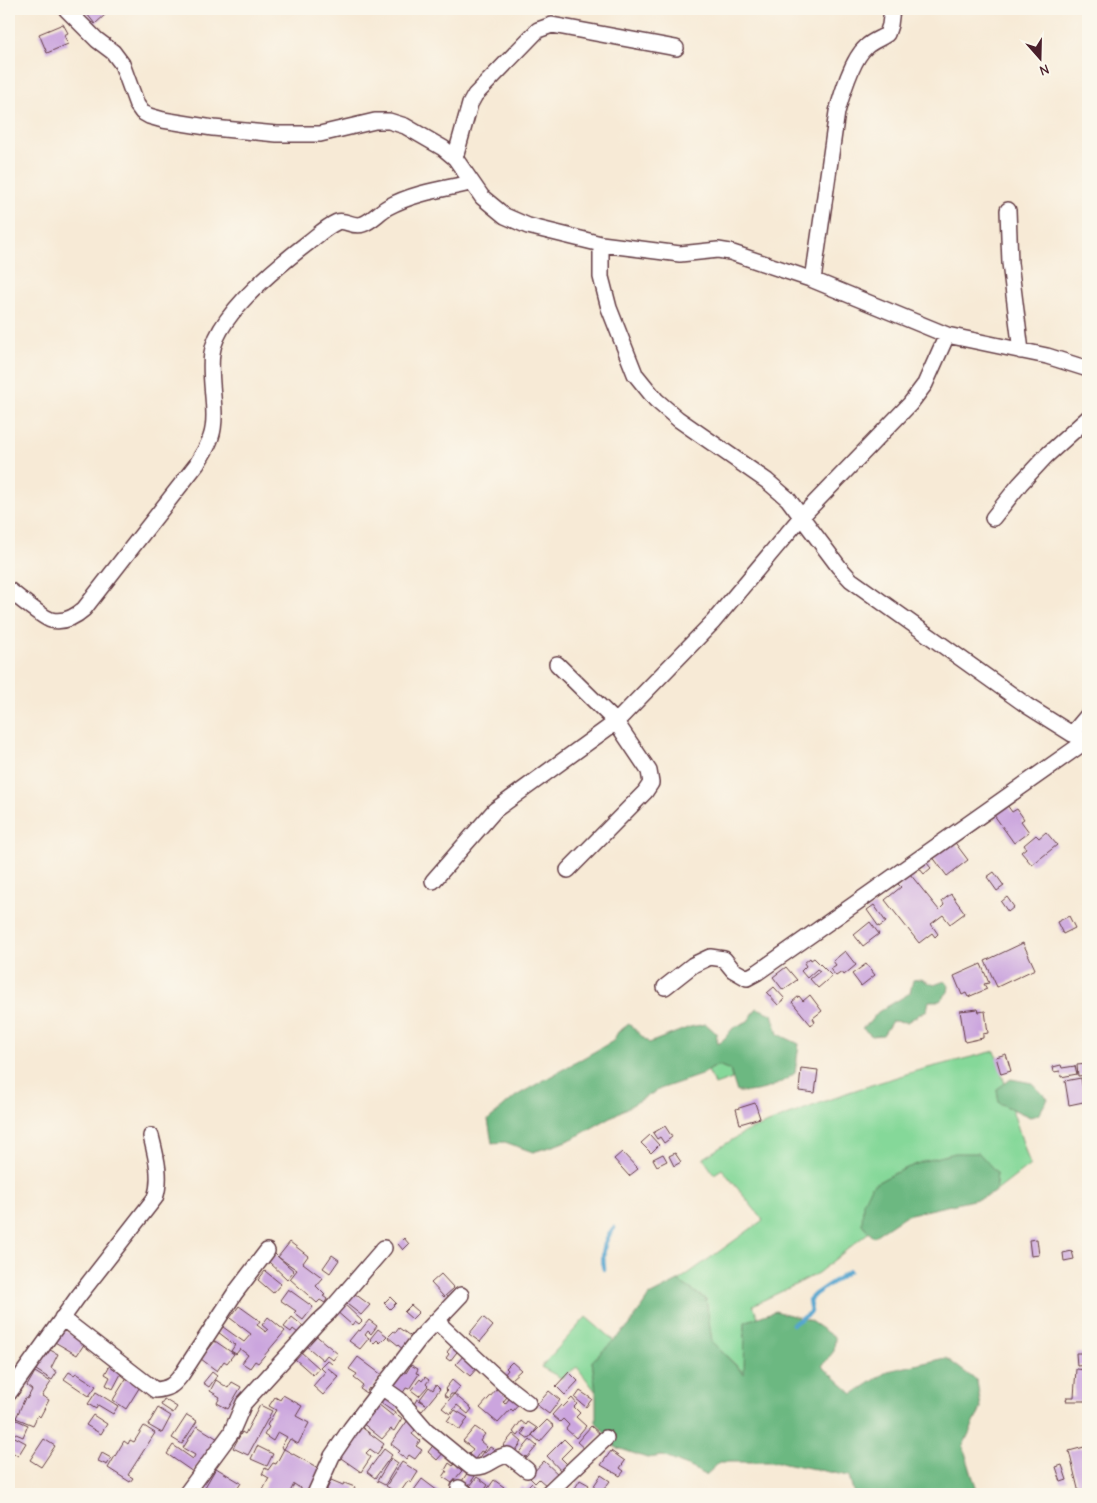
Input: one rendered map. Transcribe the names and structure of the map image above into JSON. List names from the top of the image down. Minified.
{"north":"bottom"}
